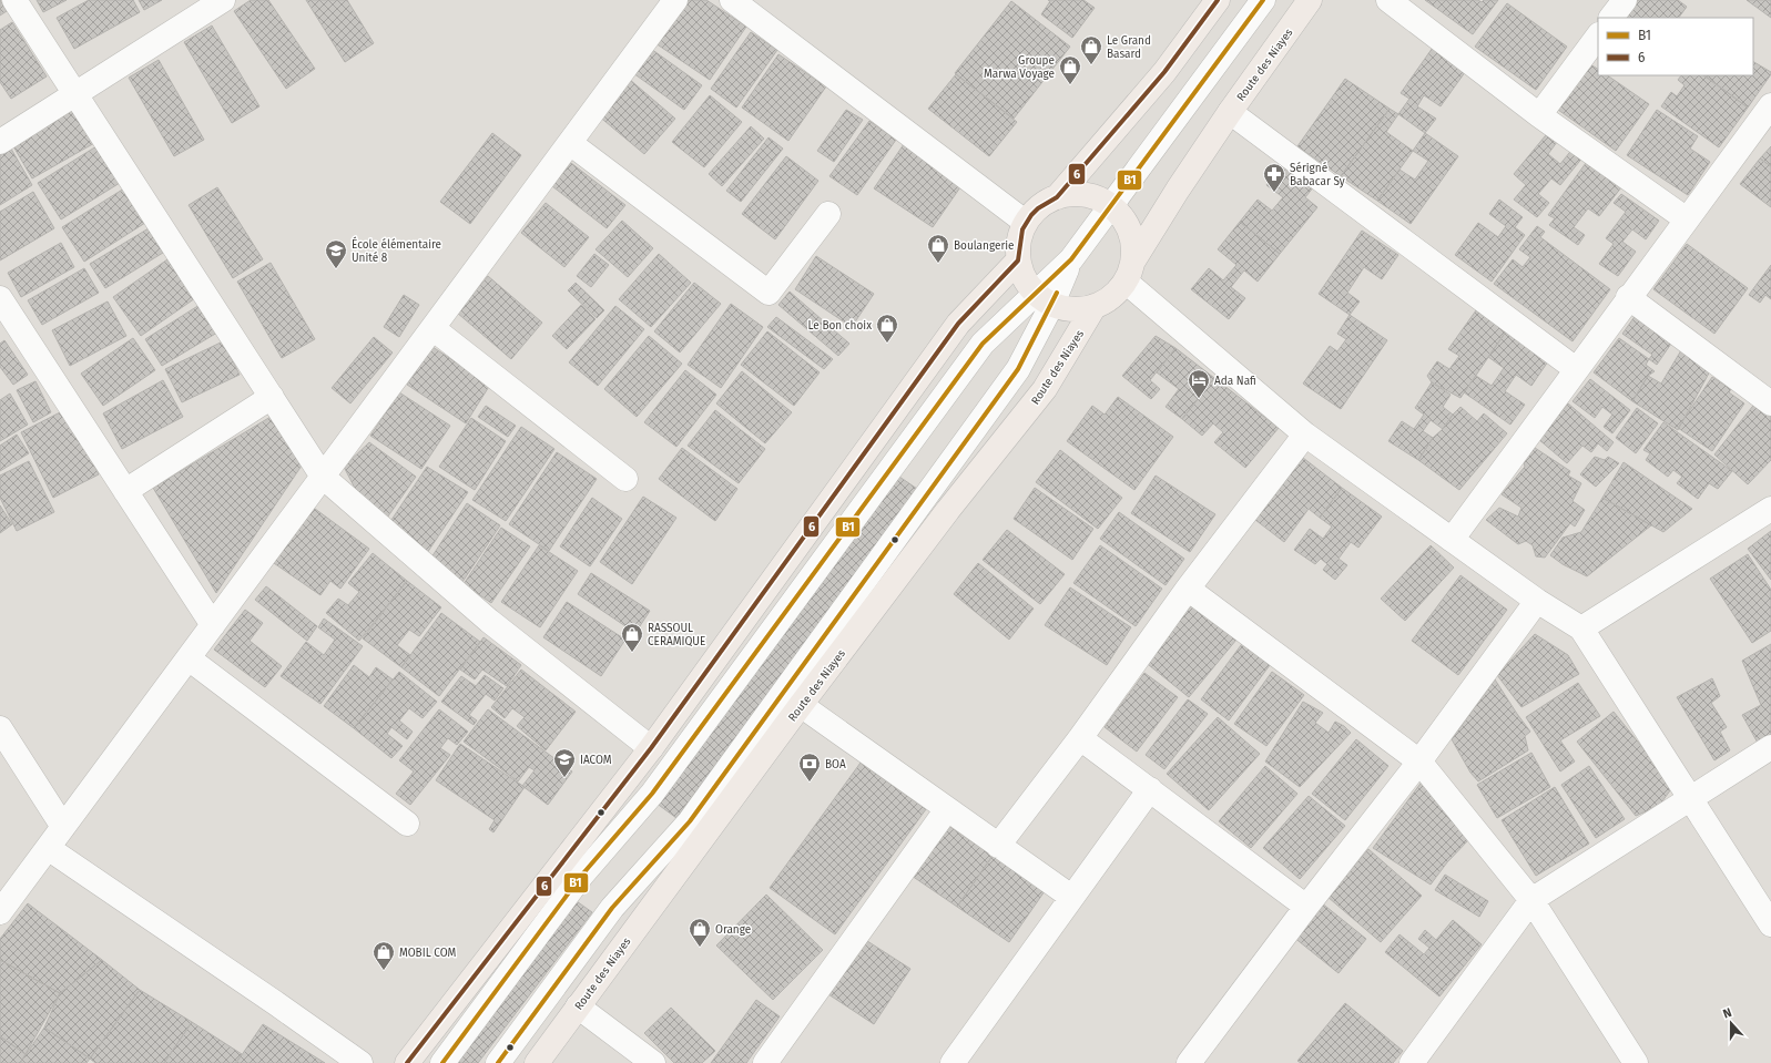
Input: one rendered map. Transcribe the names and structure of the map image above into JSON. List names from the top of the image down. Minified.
{"streets":{"main road":["Route des Niayes"]},"places":{"shop":["Le Grand Basard","Groupe Marwa Voyage","Boulangerie","Le Bon choix","RASSOUL CERAMIQUE","Orange","MOBIL COM"],"pharmacy":["Sérigné Babacar Sy"],"school or university":["École élémentaire Unité 8","IACOM"],"hotel":["Ada Nafi"],"bank":["BOA"]},"lines":["transit line B1","transit line 6"],"legend":["B1","6"],"north":"top"}
